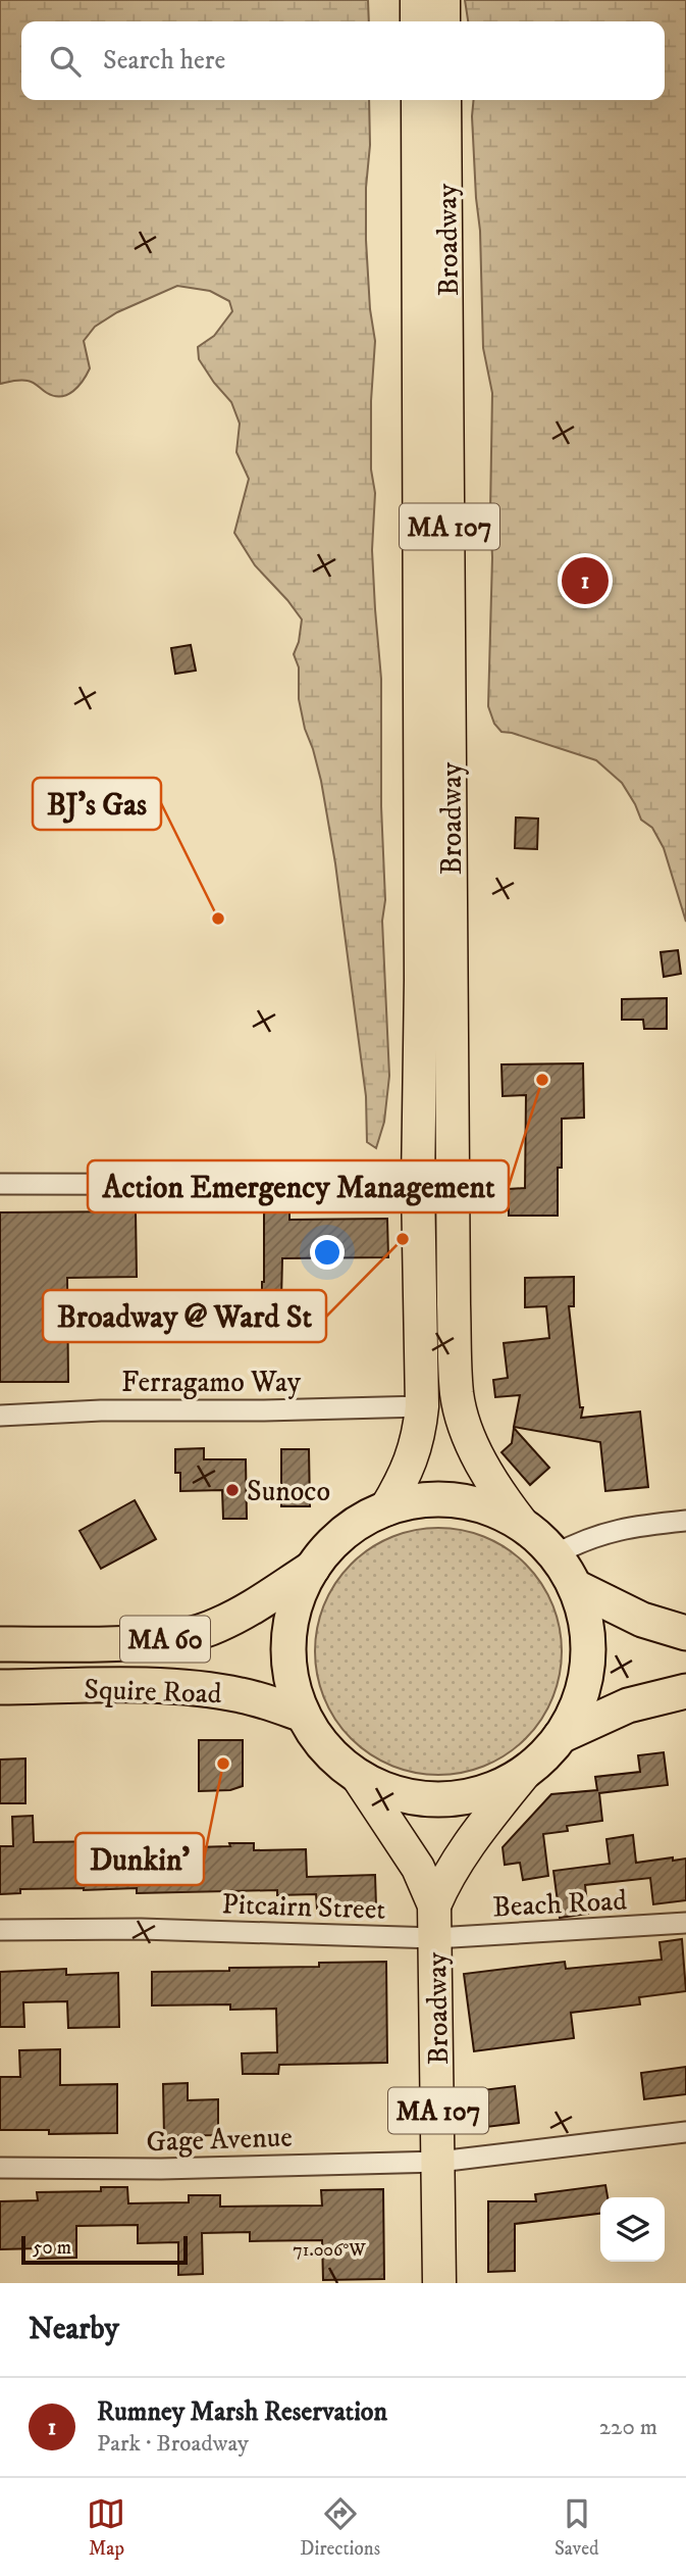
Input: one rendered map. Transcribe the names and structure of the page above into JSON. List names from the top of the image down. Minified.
{"streets":{"highway":["MA 60","Squire Road"],"main road":["Broadway","MA 107"],"street":["Ferragamo Way","Beach Road","Pitcairn Street","Gage Avenue"]},"crossings":[["Broadway","Ferragamo Way"],["Broadway","MA 60"],["Broadway","Beach Road"],["Broadway","Pitcairn Street"],["Broadway","Gage Avenue"],["MA 60","Squire Road"],["Beach Road","Pitcairn Street"]],"places":["BJ’s Gas","Action Emergency Management","Broadway @ Ward St","Sunoco","Dunkin'"],"scale_bar":"50 m","page":{"search":"Search here","pins":"1","scale":"50 m","heading":"Nearby","list":[{"mark":"1","name":"Rumney Marsh Reservation","note":"Park · Broadway","value":"220 m"}],"nav":["Map","Directions","Saved"]},"coordinates":["71.006°W"]}
